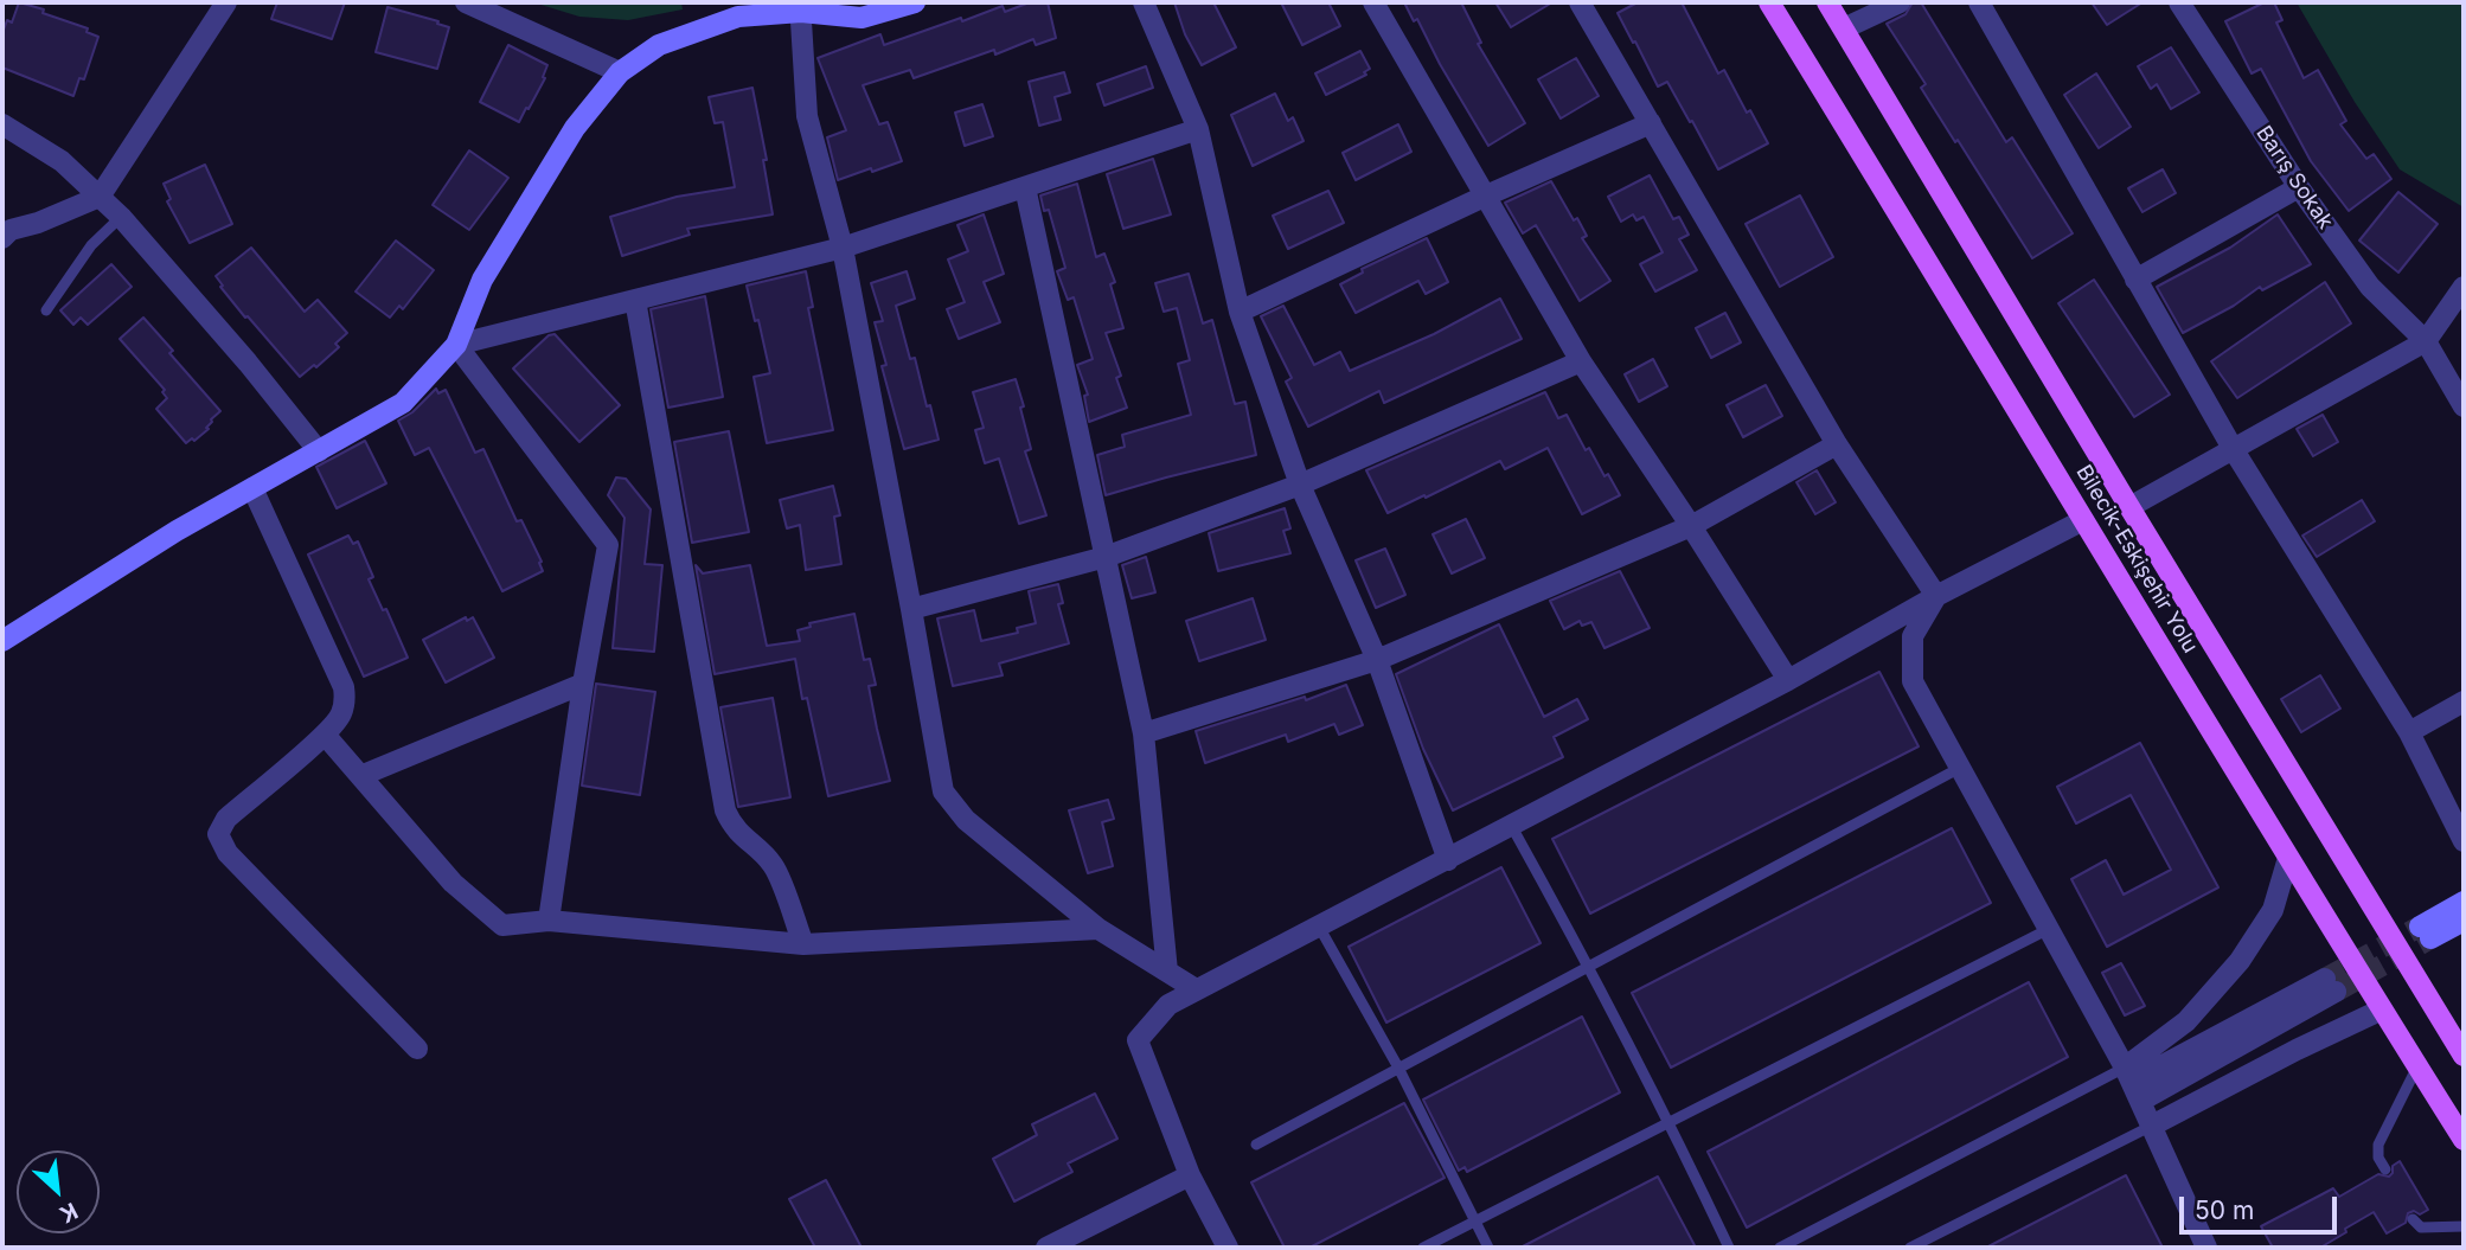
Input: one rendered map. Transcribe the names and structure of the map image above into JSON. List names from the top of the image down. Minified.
{"streets":{"main road":["Bilecik-Eskişehir Yolu"],"street":["Barış Sokak"]},"scale_bar":"50 m","north":"bottom right"}
